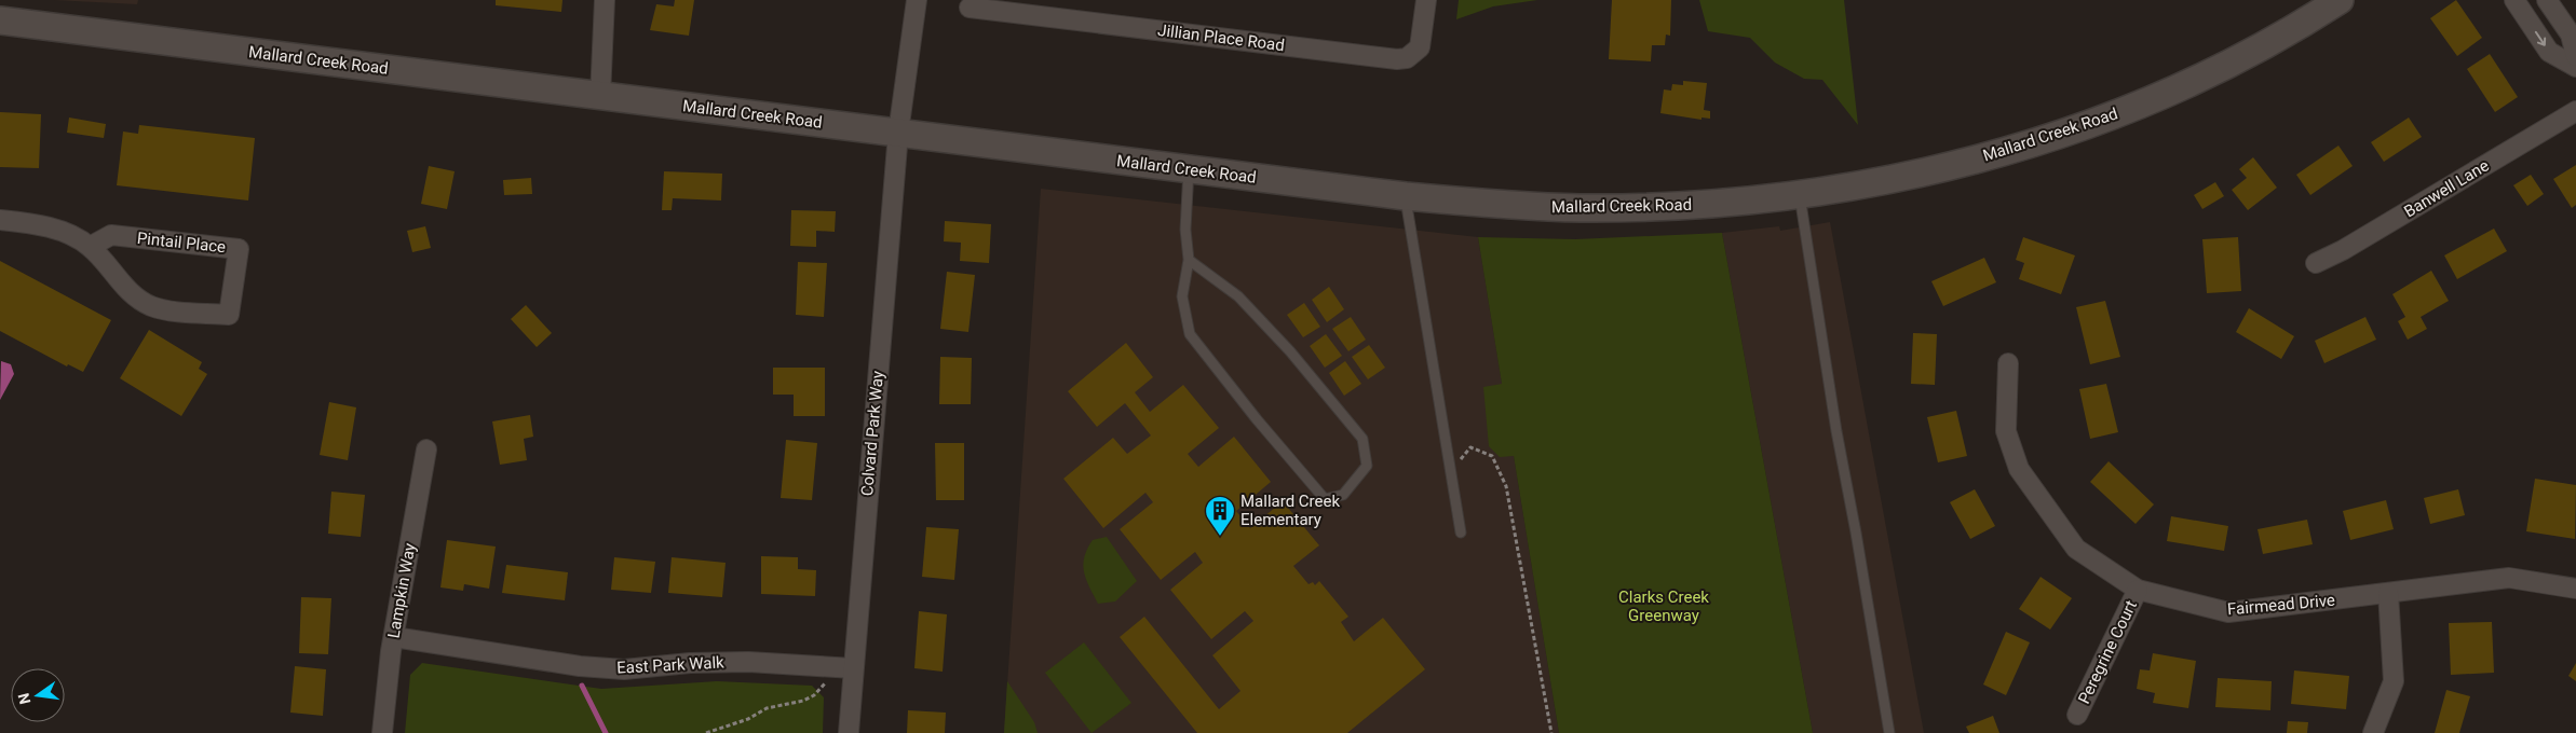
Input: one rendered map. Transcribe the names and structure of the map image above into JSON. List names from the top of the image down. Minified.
{"streets":{"main road":["Mallard Creek Road"],"street":["Jillian Place Road","Banwell Lane","Pintail Place","Colvard Park Way","Lampkin Way","Fairmead Drive","Peregrine Court","East Park Walk"]},"crossings":[["Mallard Creek Road","Colvard Park Way"],["Colvard Park Way","East Park Walk"],["Lampkin Way","East Park Walk"],["Fairmead Drive","Peregrine Court"]],"parks":["Clarks Creek Greenway"],"places":{"building":["Mallard Creek Elementary"]},"north":"left"}
